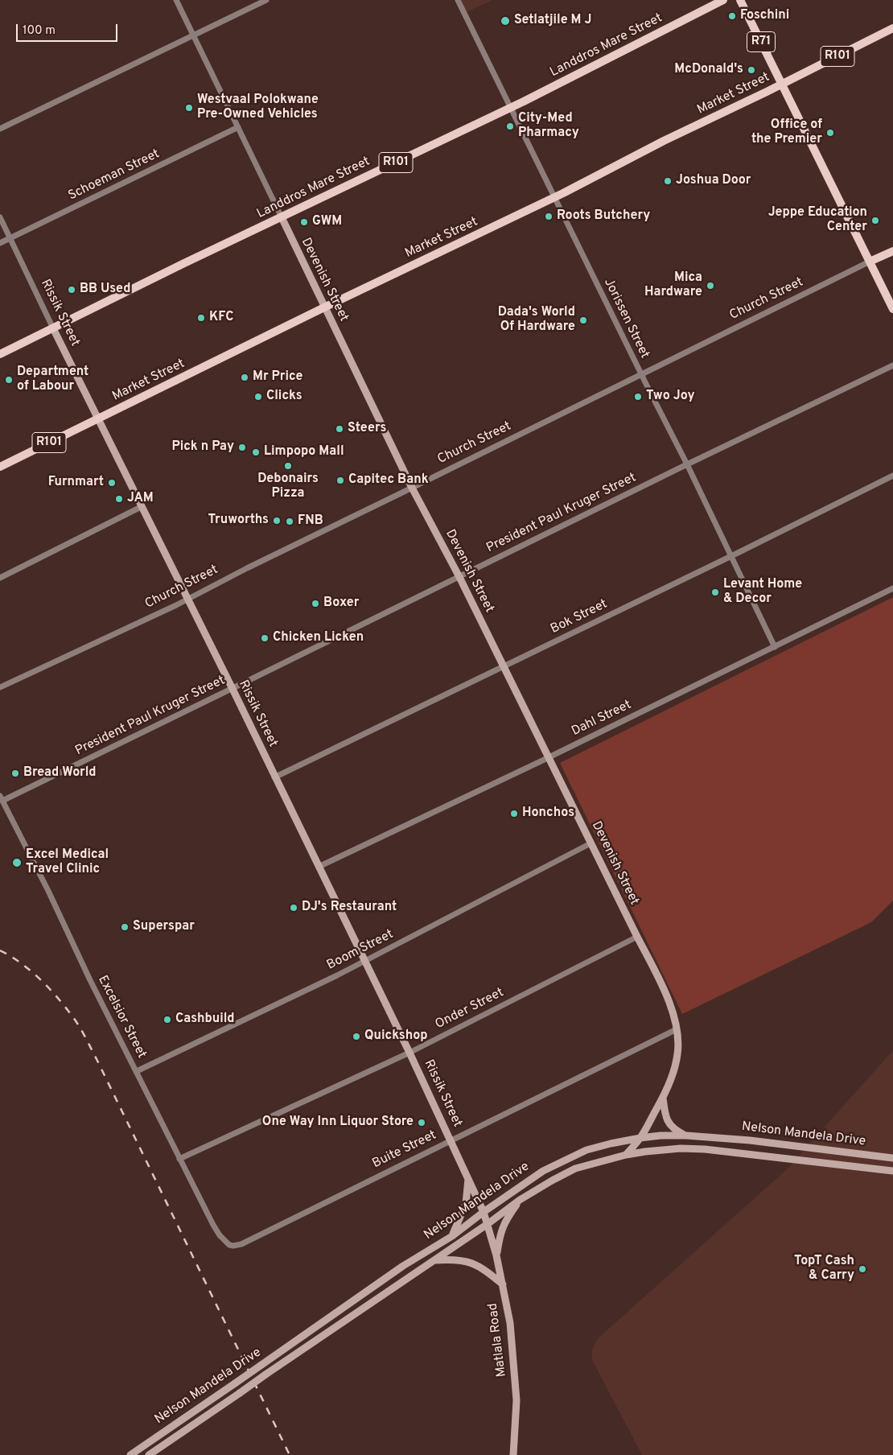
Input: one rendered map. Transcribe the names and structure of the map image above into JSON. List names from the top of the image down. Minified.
{"streets":{"main road":["R71","Landdros Mare Street","R101","Market Street","Devenish Street","Church Street","Rissik Street","Nelson Mandela Drive","Matlala Road"],"street":["Schoeman Street","Jorissen Street","President Paul Kruger Street","Bok Street","Dahl Street","Boom Street","Onder Street","Excelsior Street","Buite Street"]},"crossings":[["R71","Market Street"],["Landdros Mare Street","Devenish Street"],["Landdros Mare Street","Rissik Street"],["Landdros Mare Street","Jorissen Street"],["Market Street","Devenish Street"],["Market Street","Rissik Street"],["Market Street","Jorissen Street"],["Schoeman Street","Devenish Street"],["Schoeman Street","Rissik Street"],["Devenish Street","Church Street"],["Devenish Street","President Paul Kruger Street"],["Devenish Street","Bok Street"],["Devenish Street","Dahl Street"],["Devenish Street","Boom Street"],["Devenish Street","Onder Street"],["Devenish Street","Nelson Mandela Drive"],["Devenish Street","Buite Street"],["Church Street","Rissik Street"],["Church Street","Jorissen Street"],["Rissik Street","President Paul Kruger Street"],["Rissik Street","Bok Street"],["Rissik Street","Dahl Street"],["Rissik Street","Boom Street"],["Rissik Street","Onder Street"],["Rissik Street","Nelson Mandela Drive"],["Rissik Street","Buite Street"],["Rissik Street","Matlala Road"],["Jorissen Street","President Paul Kruger Street"],["Jorissen Street","Bok Street"],["Jorissen Street","Dahl Street"],["President Paul Kruger Street","Excelsior Street"],["Boom Street","Excelsior Street"],["Onder Street","Excelsior Street"],["Excelsior Street","Buite Street"],["Nelson Mandela Drive","Matlala Road"]],"places":["Foschini","Setlatjile M J","McDonald's","Westvaal Polokwane Pre-Owned Vehicles","City-Med Pharmacy","Office of the Premier","Joshua Door","Roots Butchery","Jeppe Education Center","GWM","Mica Hardware","BB Used","KFC","Dada's World Of Hardware","Mr Price","Department of Labour","Clicks","Two Joy","Steers","Pick n Pay","Limpopo Mall","Debonairs Pizza","Capitec Bank","Furnmart","JAM","Truworths","FNB","Levant Home & Decor","Boxer","Chicken Licken","Bread World","Honchos","Excel Medical Travel Clinic","DJ's Restaurant","Superspar","Cashbuild","Quickshop","One Way Inn Liquor Store","TopT Cash & Carry"],"scale_bar":"100 m"}
